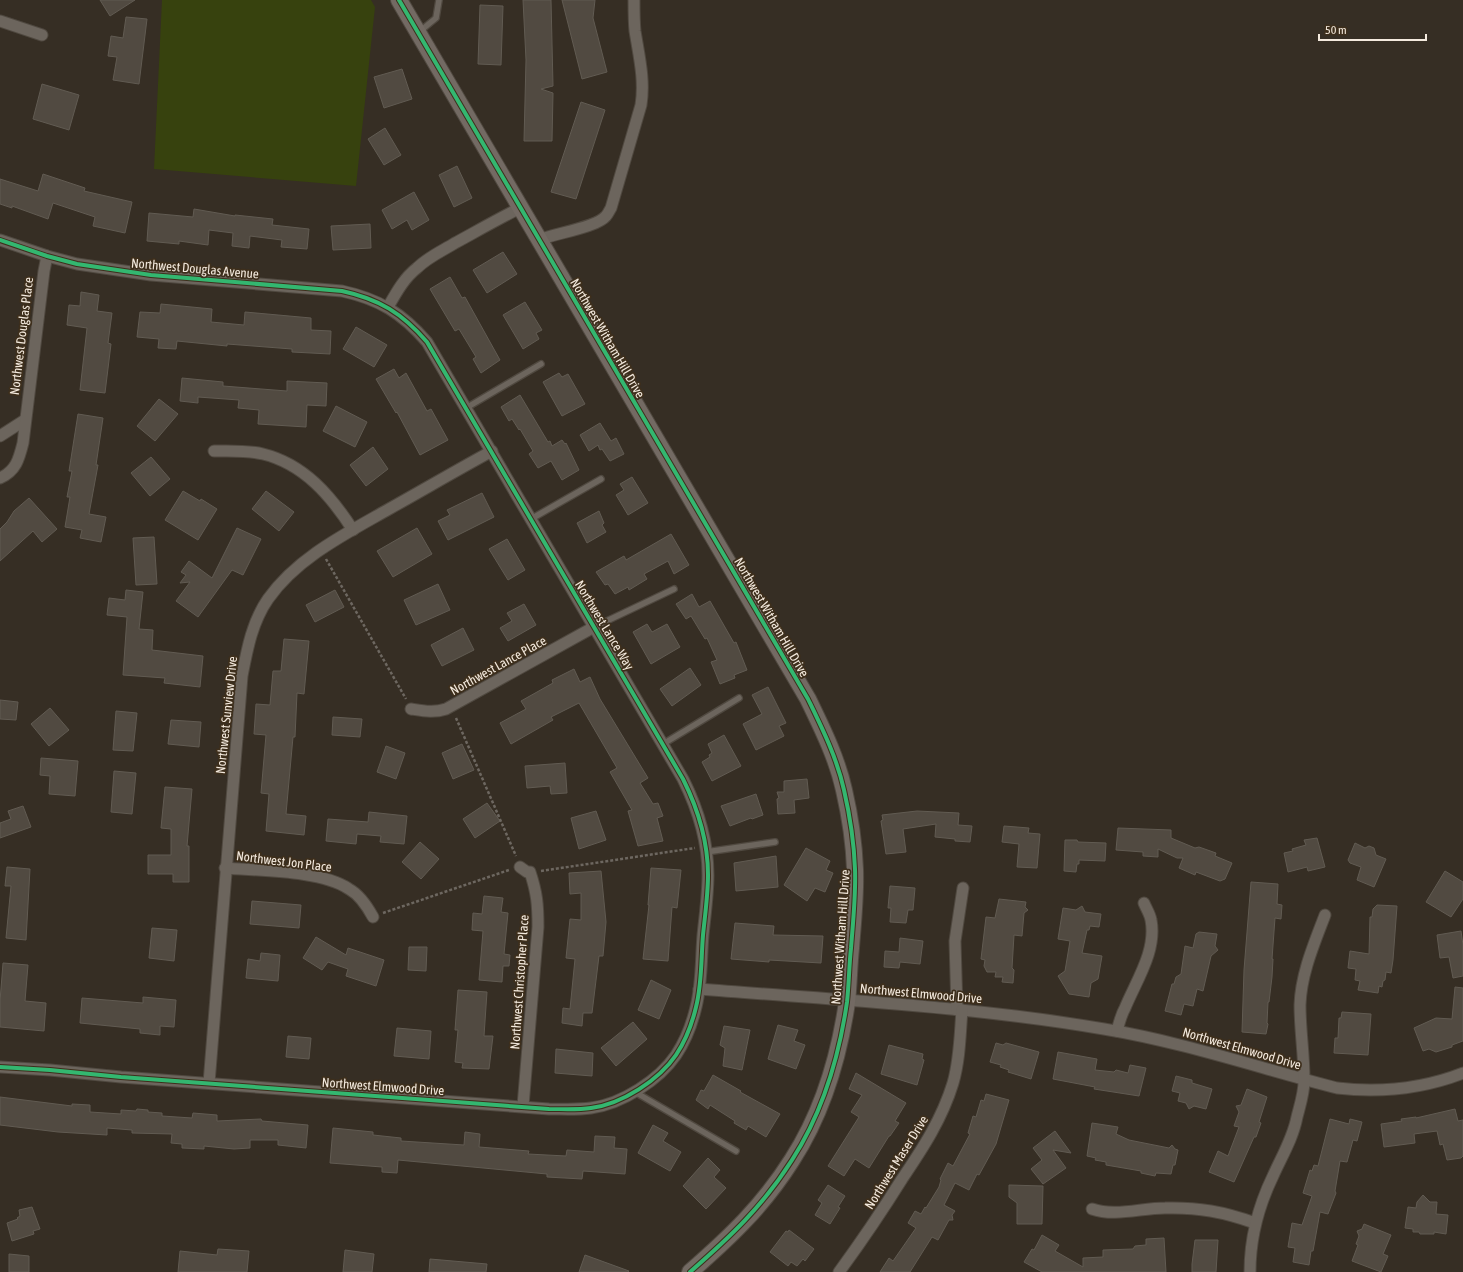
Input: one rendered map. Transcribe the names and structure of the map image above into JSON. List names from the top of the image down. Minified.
{"streets":{"street":["Northwest Douglas Avenue","Northwest Douglas Place","Northwest Witham Hill Drive","Northwest Lance Way","Northwest Lance Place","Northwest Sunview Drive","Northwest Jon Place","Northwest Christopher Place","Northwest Elmwood Drive","Northwest Maser Drive"]},"crossings":[["Northwest Douglas Avenue","Northwest Douglas Place"],["Northwest Douglas Avenue","Northwest Lance Way"],["Northwest Witham Hill Drive","Northwest Elmwood Drive"],["Northwest Lance Way","Northwest Lance Place"],["Northwest Lance Way","Northwest Sunview Drive"],["Northwest Lance Way","Northwest Elmwood Drive"],["Northwest Sunview Drive","Northwest Jon Place"],["Northwest Sunview Drive","Northwest Elmwood Drive"],["Northwest Christopher Place","Northwest Elmwood Drive"],["Northwest Elmwood Drive","Northwest Maser Drive"]],"scale_bar":"50 m"}
